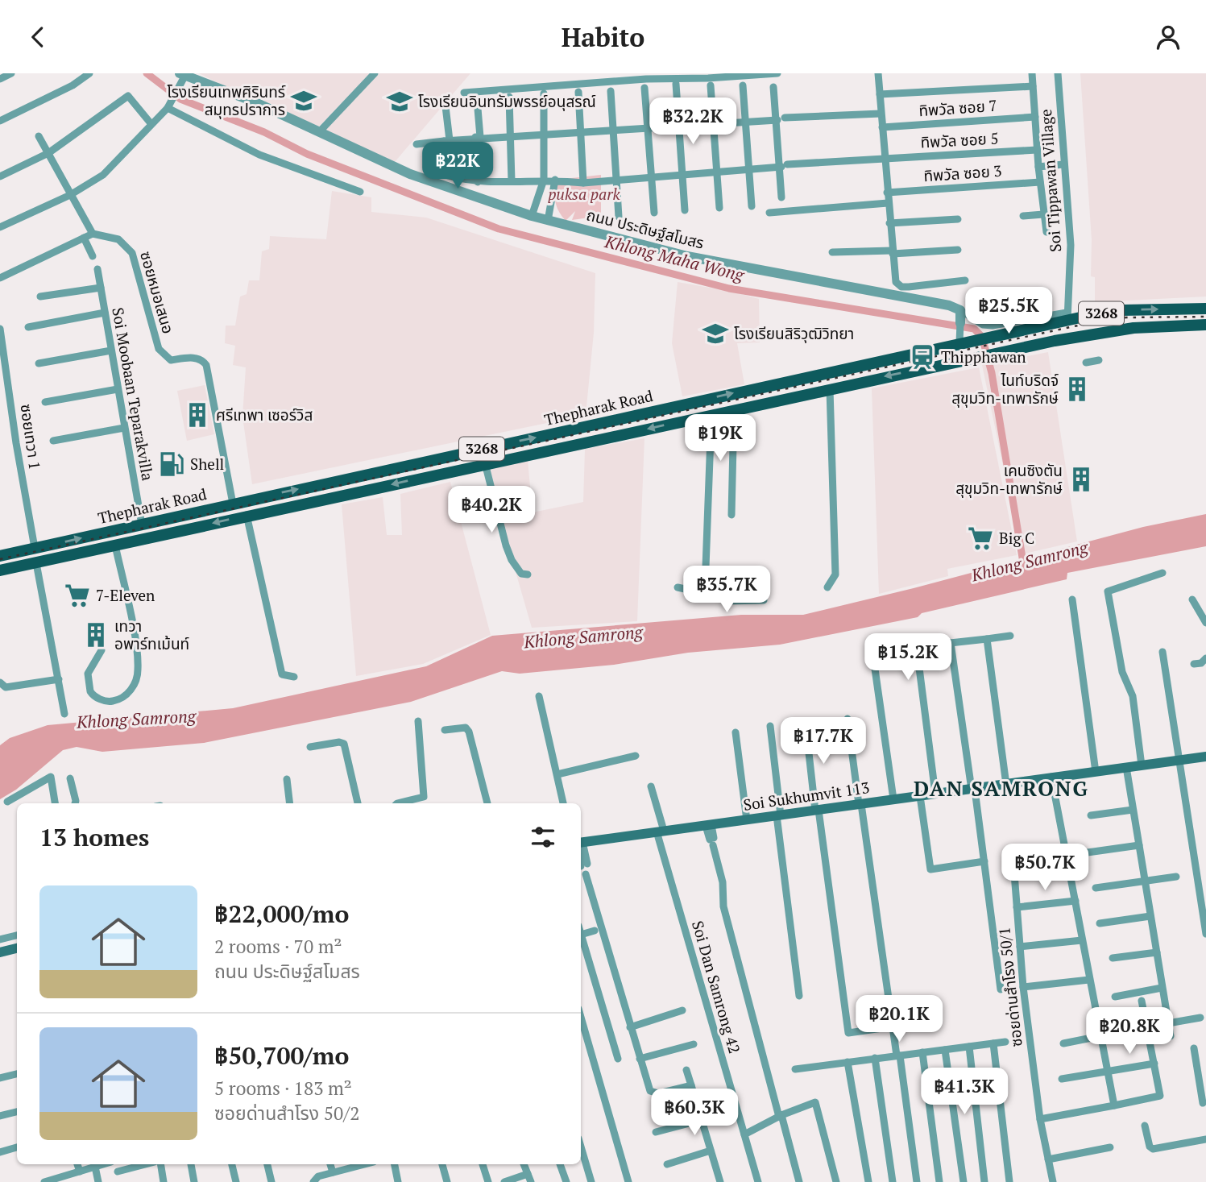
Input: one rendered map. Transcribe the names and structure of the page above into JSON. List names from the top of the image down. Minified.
{"streets":{"main road":["3268","Thepharak Road","Soi Sukhumvit 113"],"street":["ทิพวัล ซอย 7","ทิพวัล ซอย 5","ทิพวัล ซอย 3","Soi Tippawan Village","ถนน ประดิษฐ์สโมสร","ซอยหมอเสนอ","Soi Moobaan Teparakvilla","ซอยเทวา 1","Soi Dan Samrong 42","ซอยด่านสำโรง 50/1"]},"crossings":[["Soi Tippawan Village","Thepharak Road"],["ซอยหมอเสนอ","Thepharak Road"],["Soi Moobaan Teparakvilla","Thepharak Road"],["Thepharak Road","ซอยเทวา 1"],["Soi Sukhumvit 113","Soi Dan Samrong 42"]],"districts":["DAN SAMRONG"],"water":["Khlong Maha Wong","Khlong Samrong"],"parks":["puksa park"],"places":{"school or university":["โรงเรียนเทพศิรินทร์ สมุทรปราการ","โรงเรียนอินทรัมพรรย์อนุสรณ์","โรงเรียนสิริวุฒิวิทยา"],"station":["Thipphawan"],"building":["ไนท์บริดจ์ สุขุมวิท-เทพารักษ์","ศรีเทพา เซอร์วิส","เคนซิงตัน สุขุมวิท-เทพารักษ์","เทวา อพาร์ทเม้นท์"],"fuel station":["Shell"],"supermarket":["Big C","7-Eleven"]},"page":{"header":"Habito","price":["฿32.2K","฿22K","฿25.5K","฿19K","฿40.2K","฿35.7K","฿15.2K","฿17.7K","฿50.7K","฿20.1K","฿20.8K","฿41.3K","฿60.3K"],"heading":"13 homes","list":[{"name":"฿22,000/mo","note":"2 rooms · 70 m² · ถนน ประดิษฐ์สโมสร"},{"name":"฿50,700/mo","note":"5 rooms · 183 m² · ซอยด่านสำโรง 50/2"}]}}
